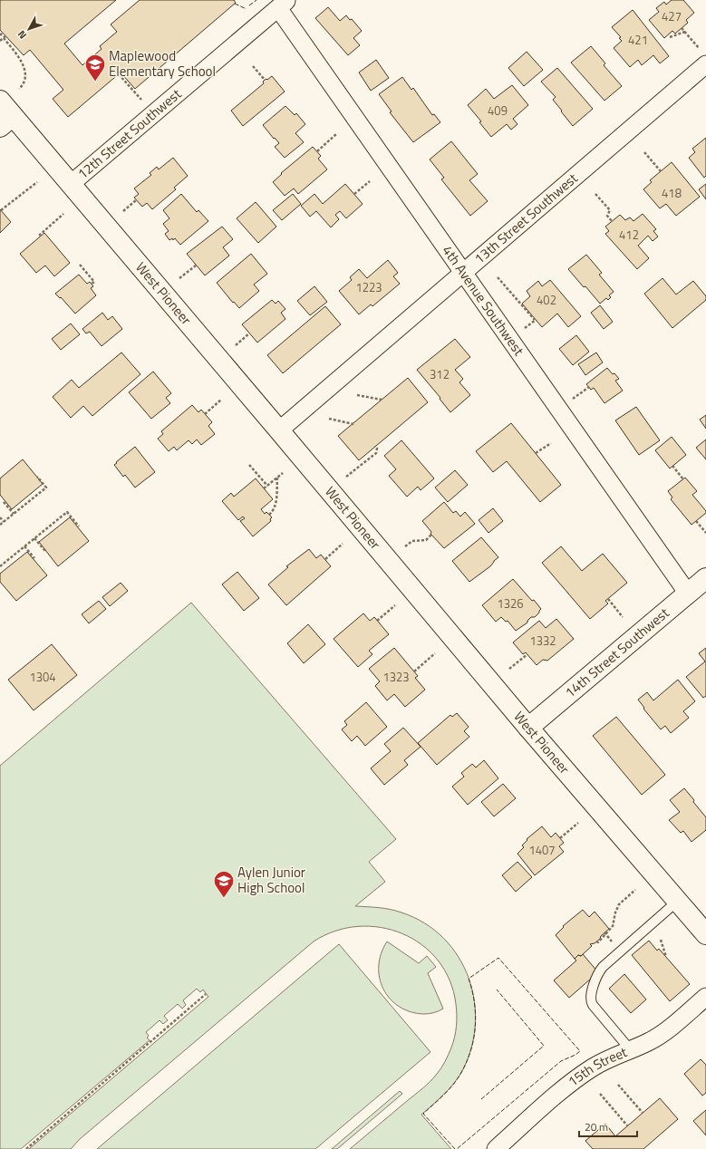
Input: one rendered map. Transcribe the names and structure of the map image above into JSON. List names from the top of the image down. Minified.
{"streets":{"main road":["West Pioneer","14th Street Southwest"],"street":["12th Street Southwest","13th Street Southwest","4th Avenue Southwest","15th Street"]},"crossings":[["12th Street Southwest","West Pioneer"],["12th Street Southwest","4th Avenue Southwest"],["13th Street Southwest","West Pioneer"],["13th Street Southwest","4th Avenue Southwest"],["West Pioneer","14th Street Southwest"],["4th Avenue Southwest","14th Street Southwest"]],"places":{"school or university":["Maplewood Elementary School","Aylen Junior High School"]},"house_numbers":["427","421","409","418","412","1223","402","312","1326","1332","1304","1323","1407"],"scale_bar":"20 m","north":"bottom left"}
